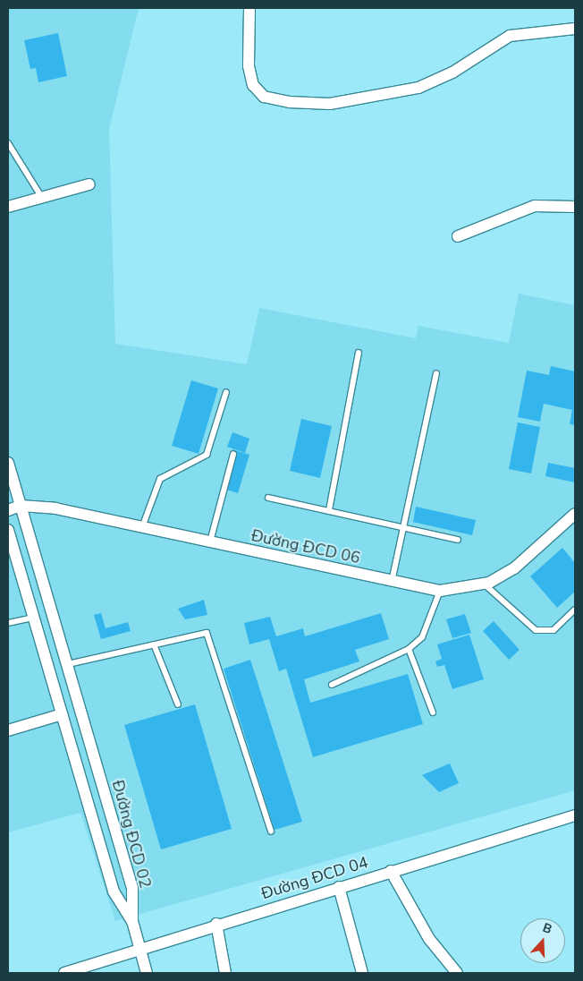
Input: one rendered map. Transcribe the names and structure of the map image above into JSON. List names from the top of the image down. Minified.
{"streets":{"street":["Đường ĐCD 06","Đường ĐCD 02","Đường ĐCD 04"]},"crossings":[["Đường ĐCD 06","Đường ĐCD 02"]],"north":"top"}
